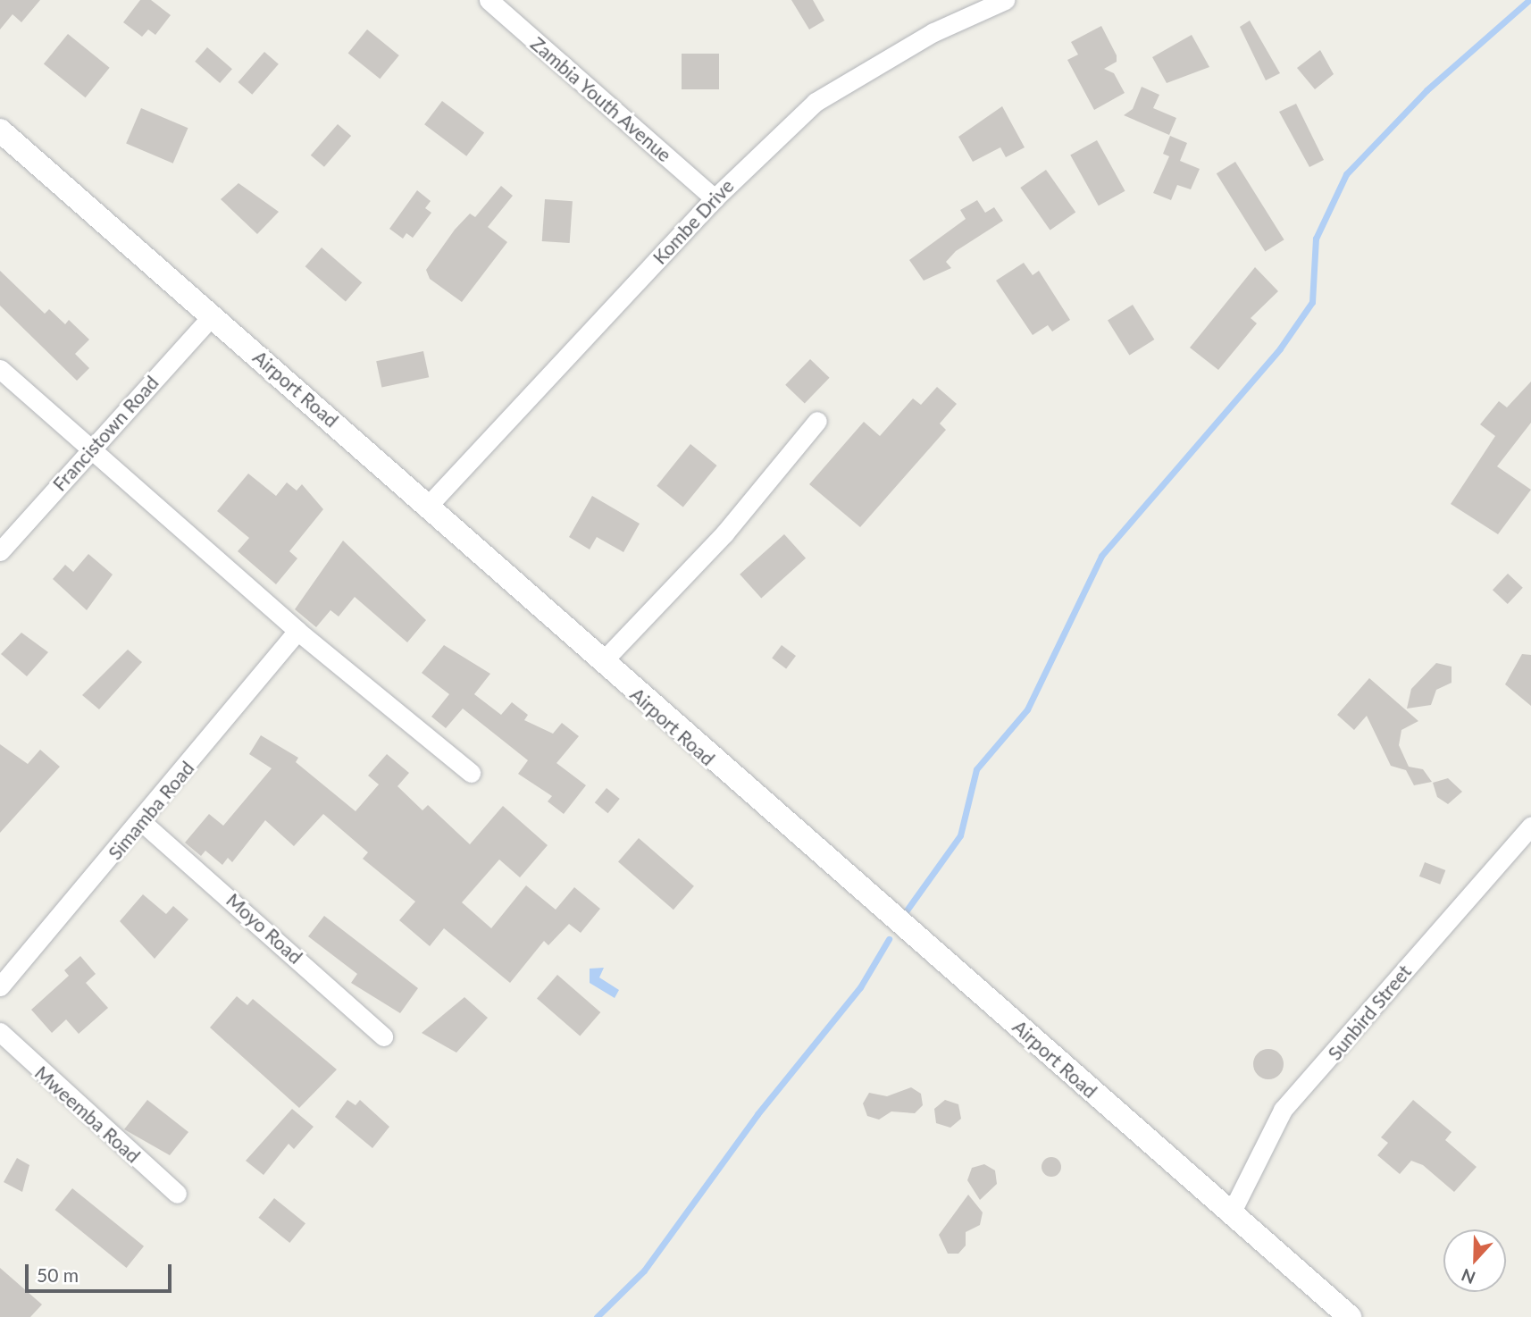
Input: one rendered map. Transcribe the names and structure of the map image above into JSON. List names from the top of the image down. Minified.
{"streets":{"street":["Zambia Youth Avenue","Kombe Drive","Airport Road","Francistown Road","Simamba Road","Moyo Road","Sunbird Street","Mweemba Road"]},"crossings":[["Zambia Youth Avenue","Kombe Drive"],["Kombe Drive","Airport Road"],["Airport Road","Francistown Road"],["Airport Road","Sunbird Street"],["Simamba Road","Moyo Road"]],"scale_bar":"50 m","north":"bottom"}
